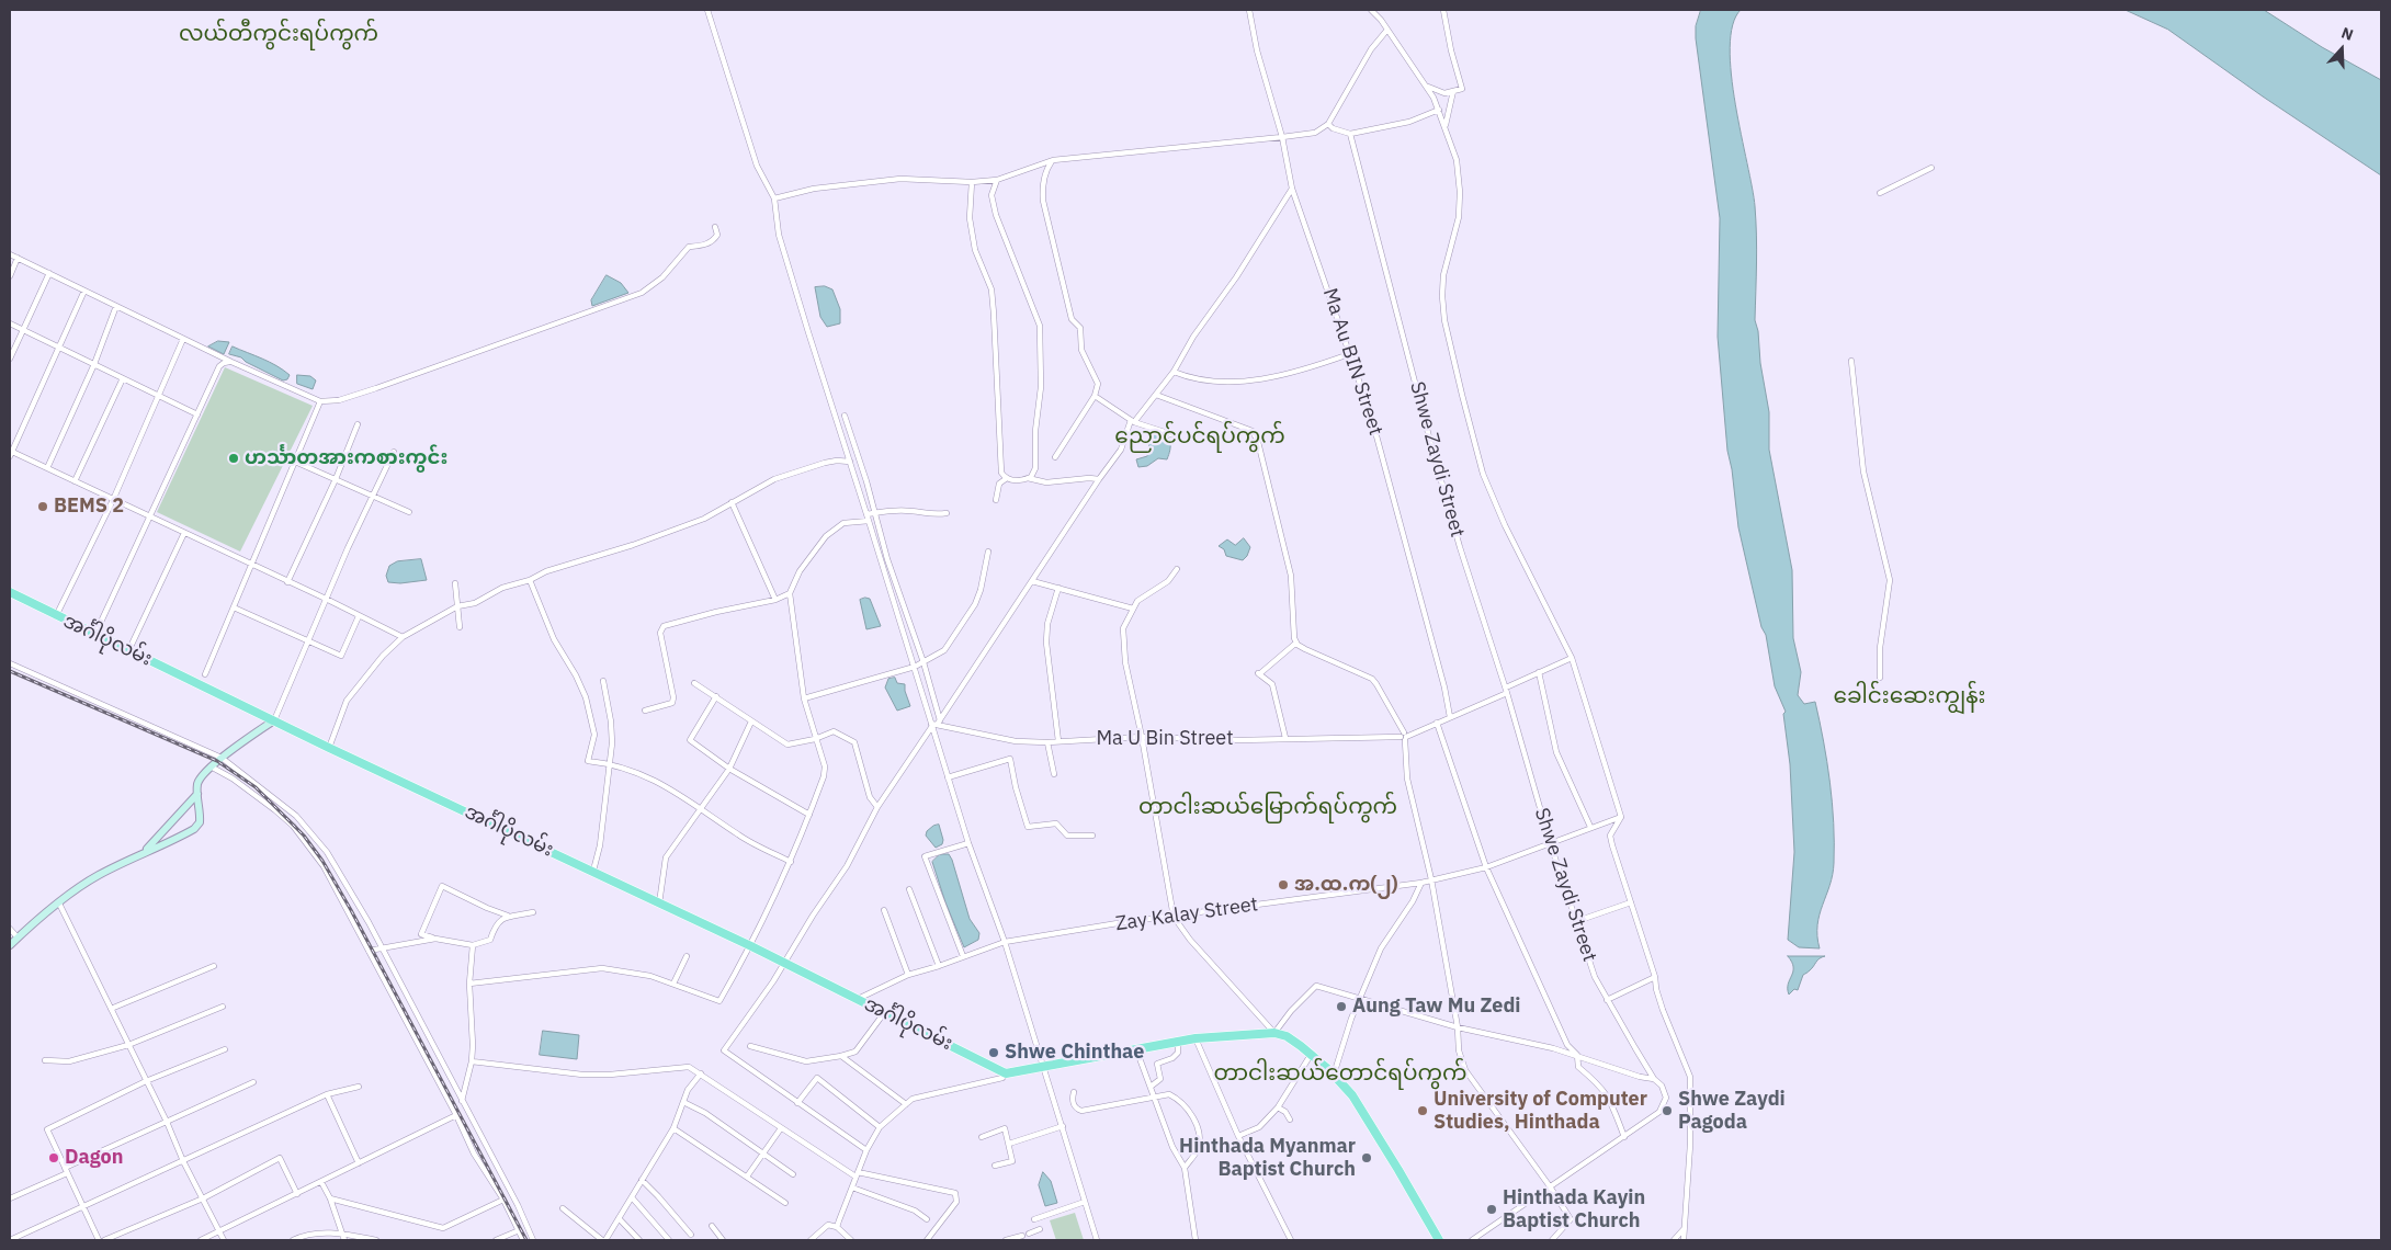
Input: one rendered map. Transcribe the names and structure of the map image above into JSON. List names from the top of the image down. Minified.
{"streets":{"main road":["အင်္ဂါပိုလမ်း"],"street":["Ma Au BIN Street","Shwe Zaydi Street","Ma U Bin Street","Zay Kalay Street"]},"crossings":[["Ma Au BIN Street","Ma U Bin Street"],["Shwe Zaydi Street","Ma U Bin Street"],["Shwe Zaydi Street","Zay Kalay Street"],["အင်္ဂါပိုလမ်း","Zay Kalay Street"]],"districts":["လယ်တီကွင်းရပ်ကွက်","ညောင်ပင်ရပ်ကွက်","ခေါင်းဆေးကျွန်း","တာငါးဆယ်မြောက်ရပ်ကွက်","တာငါးဆယ်တောင်ရပ်ကွက်"],"places":["ဟင်္သာတအားကစားကွင်း","BEMS 2","အ.ထ.က(၂)","Aung Taw Mu Zedi","Shwe Chinthae","University of Computer Studies, Hinthada","Shwe Zaydi Pagoda","Dagon","Hinthada Myanmar Baptist Church","Hinthada Kayin Baptist Church"],"north":"top"}
